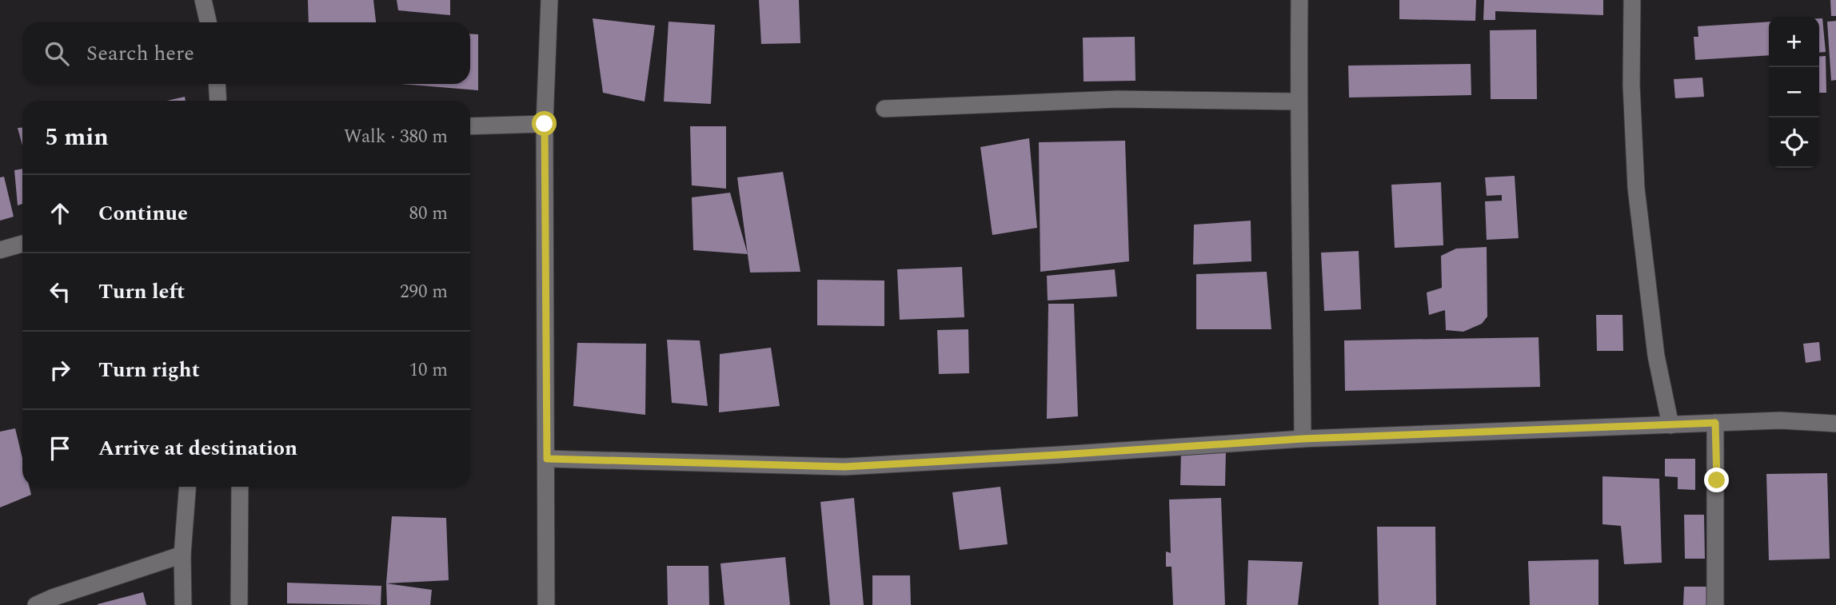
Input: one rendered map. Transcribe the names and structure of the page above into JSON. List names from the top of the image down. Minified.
{"page":{"map_buttons":["+","−"],"search":"Search here","heading":["5 min","Walk · 380 m"],"list":[["Continue","80 m"],["Turn left","290 m"],["Turn right","10 m"],"Arrive at destination"]}}
